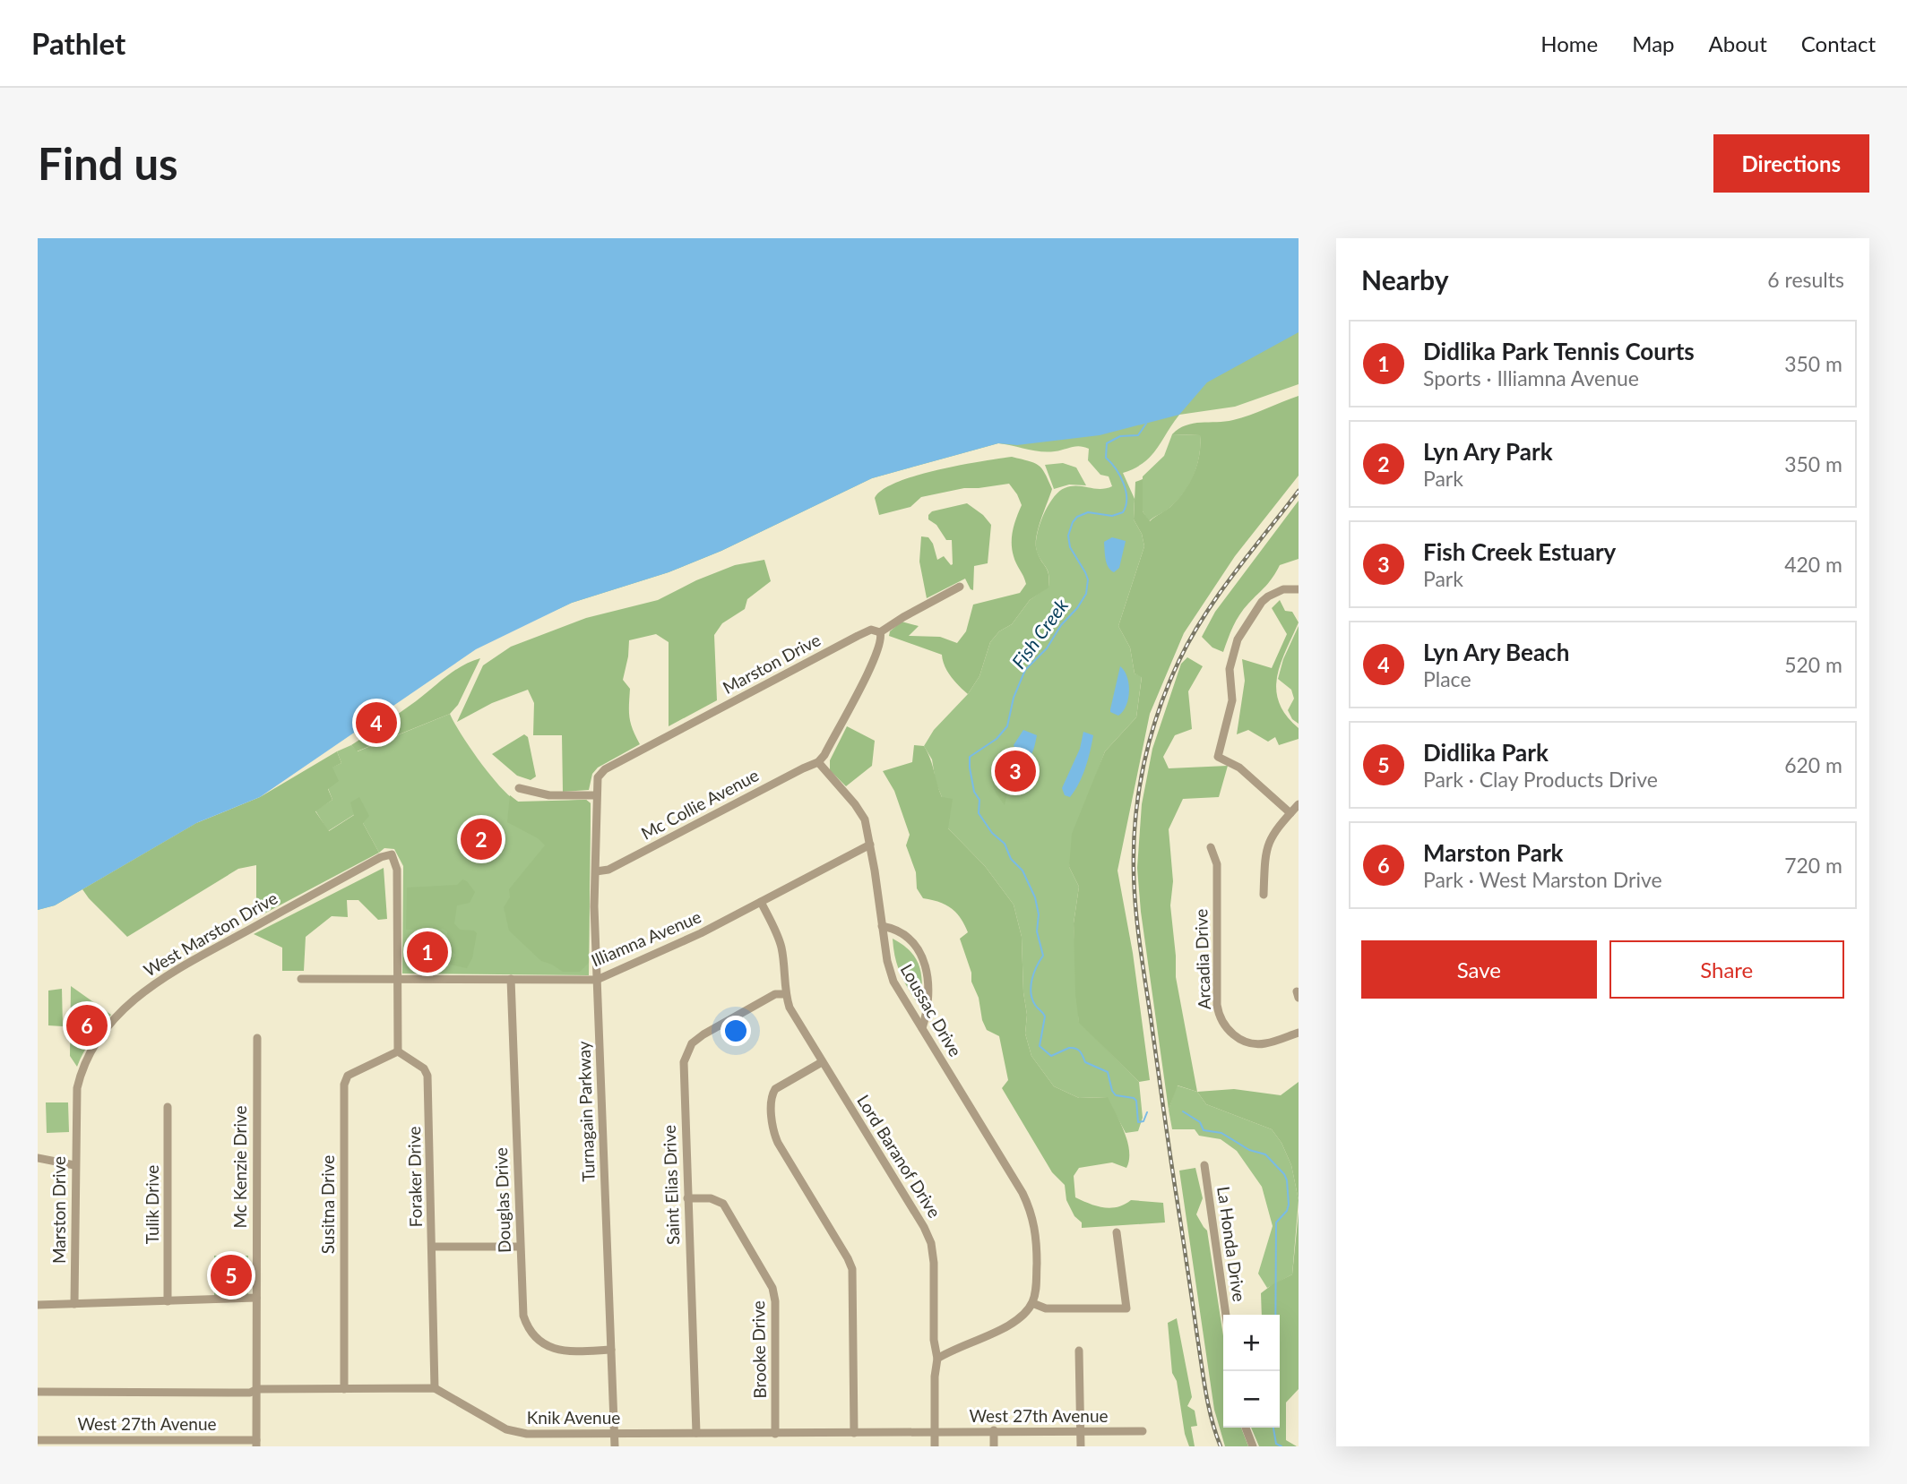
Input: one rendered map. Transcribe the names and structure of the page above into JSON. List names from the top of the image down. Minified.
{"streets":{"street":["Marston Drive","Mc Collie Avenue","West Marston Drive","Illiamna Avenue","Arcadia Drive","Loussac Drive","Turnagain Parkway","Lord Baranof Drive","Mc Kenzie Drive","Foraker Drive","Saint Elias Drive","Douglas Drive","Tulik Drive","Susitna Drive","La Honda Drive","Brooke Drive","West 27th Avenue","Knik Avenue"]},"crossings":[["Marston Drive","West Marston Drive"],["Marston Drive","Turnagain Parkway"],["Mc Collie Avenue","Loussac Drive"],["Mc Collie Avenue","Turnagain Parkway"],["West Marston Drive","Illiamna Avenue"],["Illiamna Avenue","Loussac Drive"],["Illiamna Avenue","Turnagain Parkway"],["Illiamna Avenue","Lord Baranof Drive"],["Illiamna Avenue","Douglas Drive"],["Turnagain Parkway","Douglas Drive"],["Turnagain Parkway","Knik Avenue"],["Lord Baranof Drive","Saint Elias Drive"],["Lord Baranof Drive","West 27th Avenue"],["Lord Baranof Drive","Knik Avenue"],["Mc Kenzie Drive","West 27th Avenue"],["Mc Kenzie Drive","Knik Avenue"],["Foraker Drive","Susitna Drive"],["Foraker Drive","Knik Avenue"],["Saint Elias Drive","Brooke Drive"],["Saint Elias Drive","Knik Avenue"],["Susitna Drive","Knik Avenue"],["Brooke Drive","Knik Avenue"],["West 27th Avenue","Knik Avenue"]],"water":["Fish Creek"],"page":{"header":"Pathlet","nav":["Home","Map","About","Contact"],"buttons":["Directions",["Save","Share"]],"title":"Find us","heading":["Nearby","6 results"],"list":[{"mark":"1","name":"Didlika Park Tennis Courts","note":"Sports · Illiamna Avenue","value":"350 m"},{"mark":"2","name":"Lyn Ary Park","note":"Park","value":"350 m"},{"mark":"3","name":"Fish Creek Estuary","note":"Park","value":"420 m"},{"mark":"4","name":"Lyn Ary Beach","note":"Place","value":"520 m"},{"mark":"5","name":"Didlika Park","note":"Park · Clay Products Drive","value":"620 m"},{"mark":"6","name":"Marston Park","note":"Park · West Marston Drive","value":"720 m"}],"pins":["4","3","2","1","6","5"],"map_buttons":["+","−"]}}
